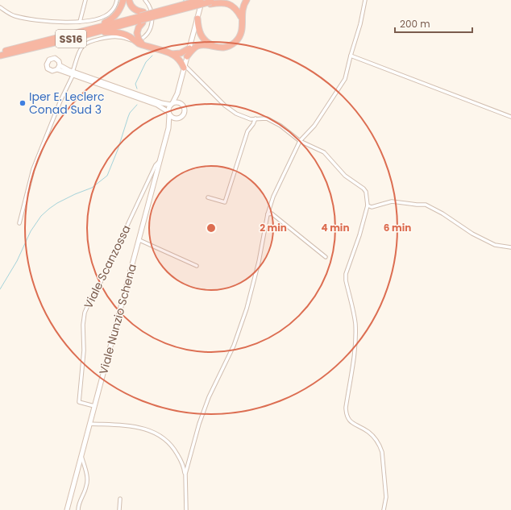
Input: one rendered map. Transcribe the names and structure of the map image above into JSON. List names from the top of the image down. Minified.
{"streets":{"highway":["SS16"],"street":["Viale Scanzossa","Viale Nunzio Schena"]},"crossings":[["Viale Scanzossa","Viale Nunzio Schena"]],"places":["Iper E. Leclerc Conad Sud 3"],"scale_bar":"200 m","rings":["2 min","4 min","6 min"]}
